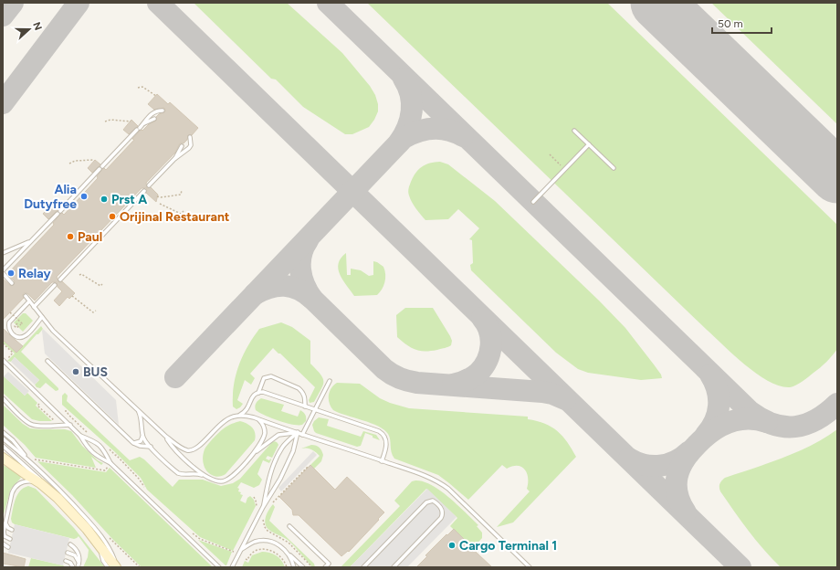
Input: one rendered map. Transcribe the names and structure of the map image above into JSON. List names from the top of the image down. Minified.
{"places":["Alia Dutyfree","Prst A","Orijinal Restaurant","Paul","Relay","BUS","Cargo Terminal 1"],"scale_bar":"50 m","north":"right"}
